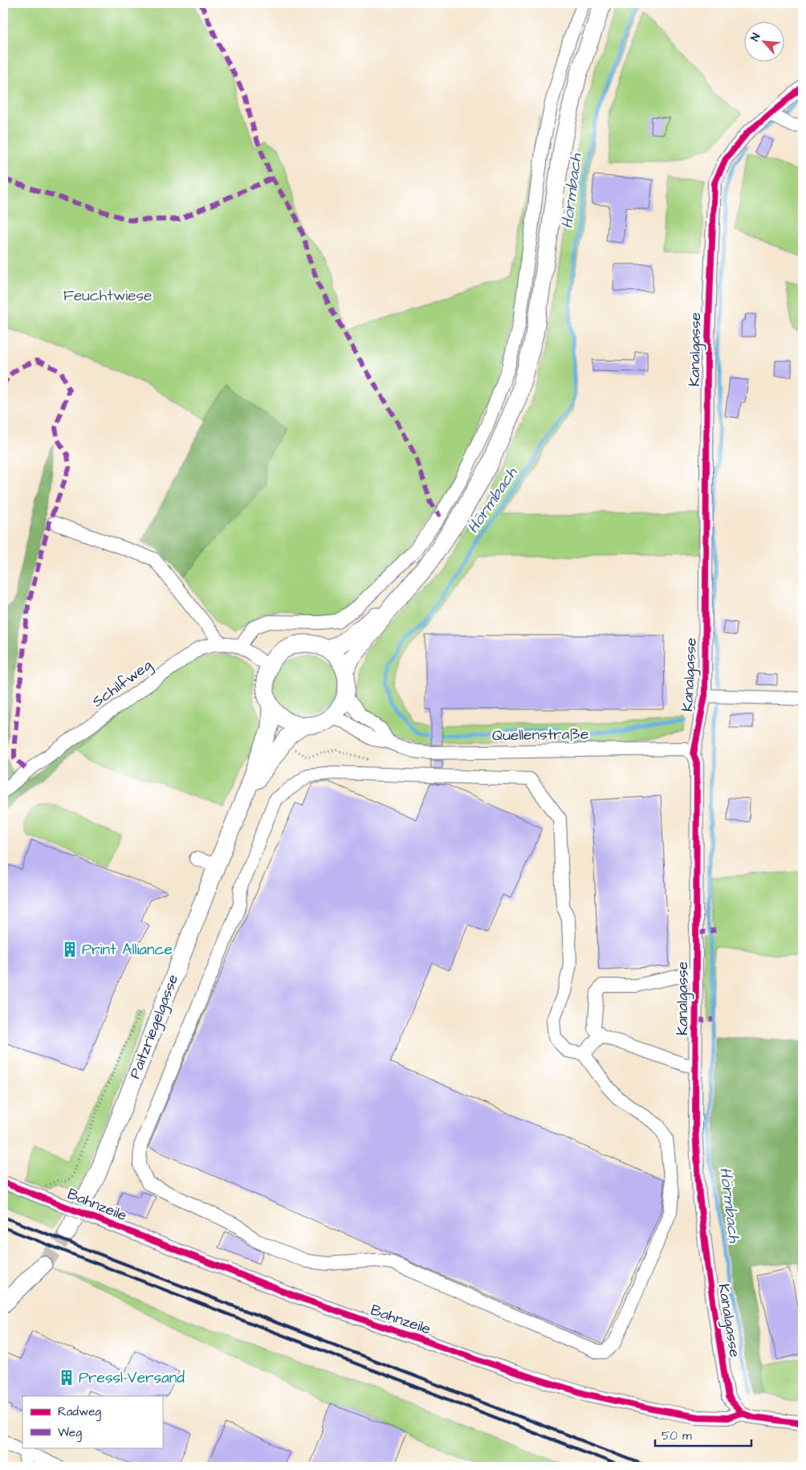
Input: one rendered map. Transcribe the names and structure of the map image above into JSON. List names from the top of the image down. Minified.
{"streets":{"main road":["Paitzriegelgasse"],"street":["Kanalgasse","Schilfweg","Quellenstraße","Bahnzeile"]},"crossings":[["Kanalgasse","Quellenstraße"],["Kanalgasse","Bahnzeile"],["Schilfweg","Quellenstraße"],["Schilfweg","Paitzriegelgasse"],["Quellenstraße","Paitzriegelgasse"]],"water":["Hörmbach"],"parks":["Feuchtwiese"],"places":{"building":["Print Alliance","Pressl-Versand"]},"legend":["Radweg","Weg"],"scale_bar":"50 m","north":"top left"}
